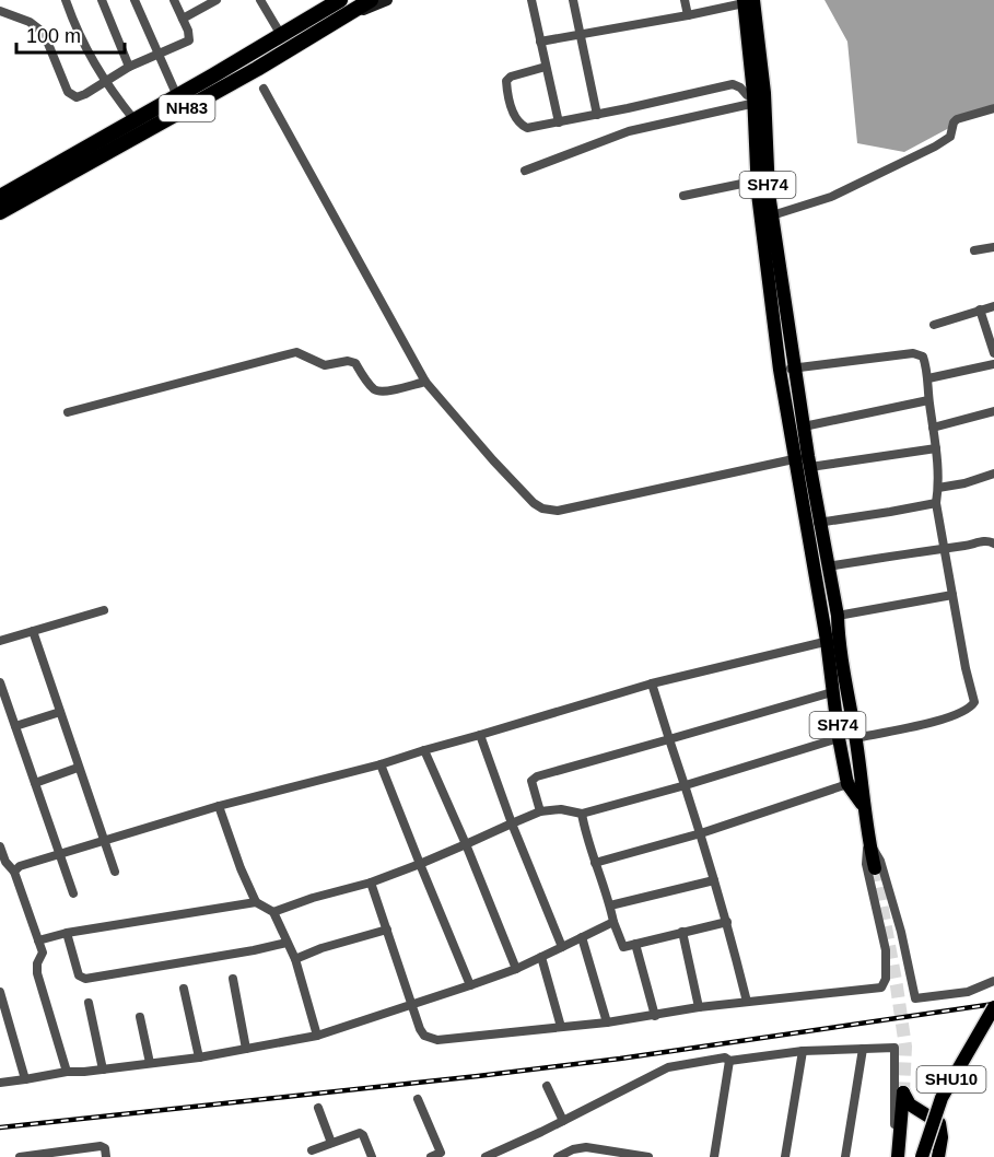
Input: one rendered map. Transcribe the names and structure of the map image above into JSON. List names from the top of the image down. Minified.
{"streets":{"highway":["NH83"],"main road":["SH74","SHU10"]},"scale_bar":"100 m"}
